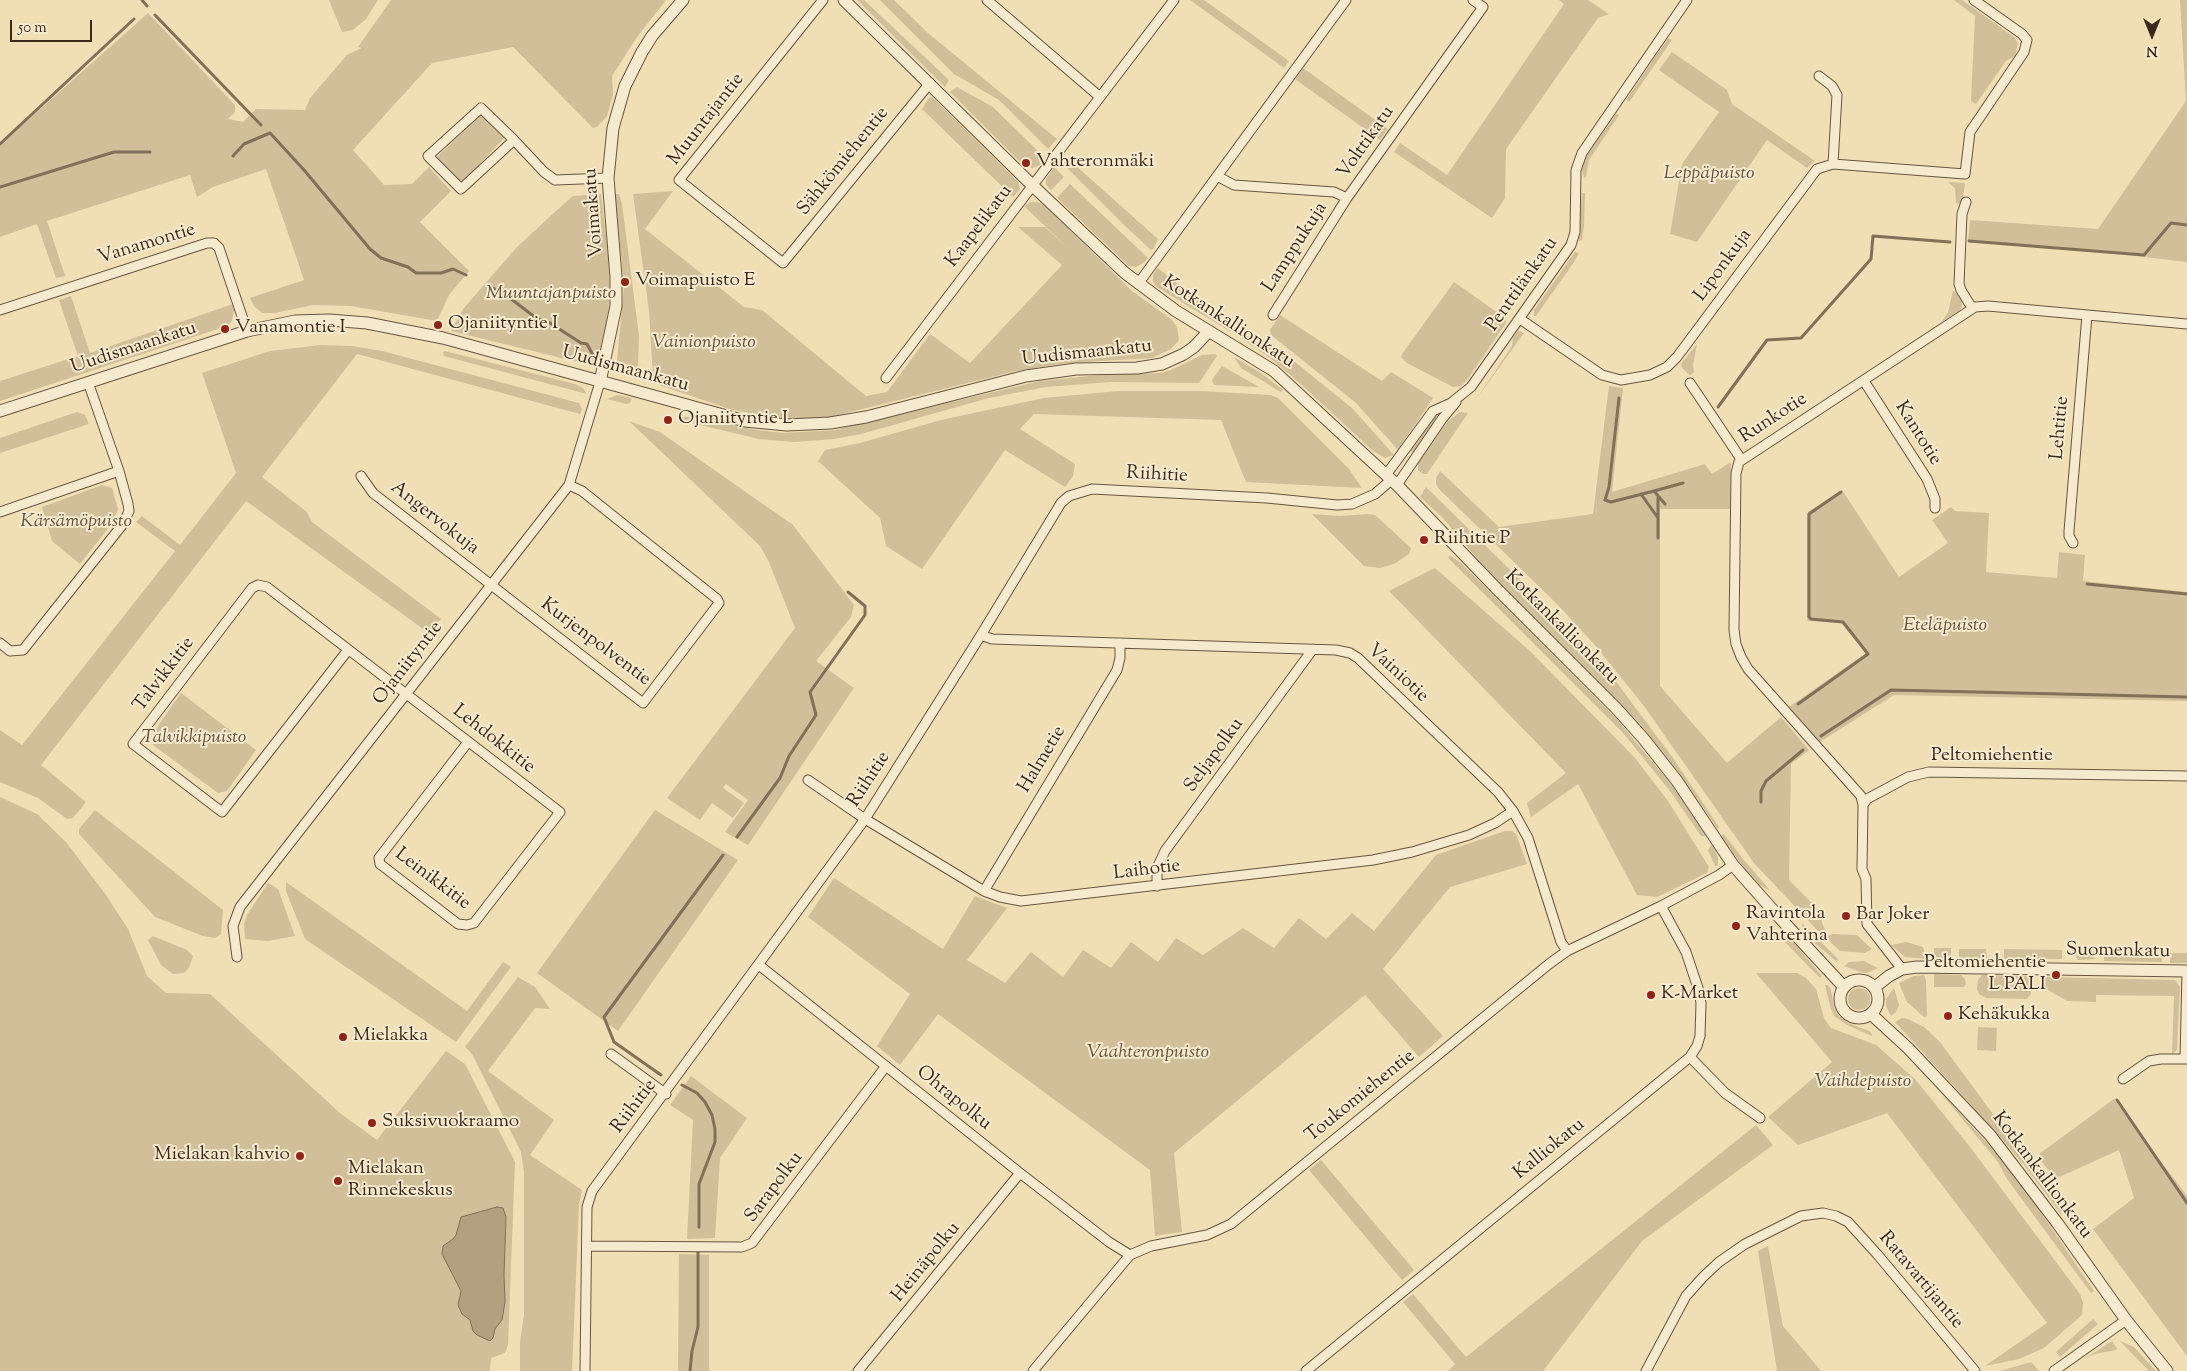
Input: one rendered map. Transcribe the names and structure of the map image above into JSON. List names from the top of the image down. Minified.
{"streets":{"street":["Muuntajantie","Volttikatu","Sähkömiehentie","Voimakatu","Kaapelikatu","Vanamontie","Lamppukuja","Liponkuja","Penttilänkatu","Kotkankallionkatu","Uudismaankatu","Runkotie","Lehtitie","Kantotie","Riihitie","Angervokuja","Kurjenpolventie","Ojaniityntie","Vainiotie","Talvikkitie","Lehdokkitie","Seljapolku","Peltomiehentie","Halmetie","Laihotie","Leinikkitie","Suomenkatu","Toukomiehentie","Ohrapolku","Kalliokatu","Sarapolku","Heinäpolku","Ratavartijantie"]},"crossings":[["Muuntajantie","Sähkömiehentie"],["Volttikatu","Lamppukuja"],["Sähkömiehentie","Kotkankallionkatu"],["Voimakatu","Uudismaankatu"],["Voimakatu","Ojaniityntie"],["Kaapelikatu","Kotkankallionkatu"],["Vanamontie","Uudismaankatu"],["Liponkuja","Penttilänkatu"],["Penttilänkatu","Kotkankallionkatu"],["Penttilänkatu","Riihitie"],["Kotkankallionkatu","Uudismaankatu"],["Kotkankallionkatu","Riihitie"],["Kotkankallionkatu","Suomenkatu"],["Kotkankallionkatu","Toukomiehentie"],["Uudismaankatu","Ojaniityntie"],["Runkotie","Kantotie"],["Runkotie","Peltomiehentie"],["Riihitie","Vainiotie"],["Riihitie","Laihotie"],["Riihitie","Ohrapolku"],["Riihitie","Sarapolku"],["Angervokuja","Kurjenpolventie"],["Angervokuja","Ojaniityntie"],["Kurjenpolventie","Ojaniityntie"],["Ojaniityntie","Talvikkitie"],["Ojaniityntie","Lehdokkitie"],["Vainiotie","Seljapolku"],["Vainiotie","Halmetie"],["Vainiotie","Laihotie"],["Vainiotie","Toukomiehentie"],["Talvikkitie","Lehdokkitie"],["Lehdokkitie","Leinikkitie"],["Seljapolku","Laihotie"],["Halmetie","Laihotie"],["Toukomiehentie","Ohrapolku"],["Toukomiehentie","Kalliokatu"],["Ohrapolku","Sarapolku"],["Ohrapolku","Heinäpolku"]],"parks":["Leppäpuisto","Muuntajanpuisto","Vainionpuisto","Kärsämöpuisto","Eteläpuisto","Talvikkipuisto","Vaahteronpuisto","Vaihdepuisto"],"places":["Vahteronmäki","Voimapuisto E","Ojaniityntie I","Vanamontie I","Ojaniityntie L","Riihitie P","Bar Joker","Ravintola Vahterina","Peltomiehentie L PALI","K-Market","Kehäkukka","Mielakka","Suksivuokraamo","Mielakan kahvio","Mielakan Rinnekeskus"],"scale_bar":"50 m","north":"bottom"}
